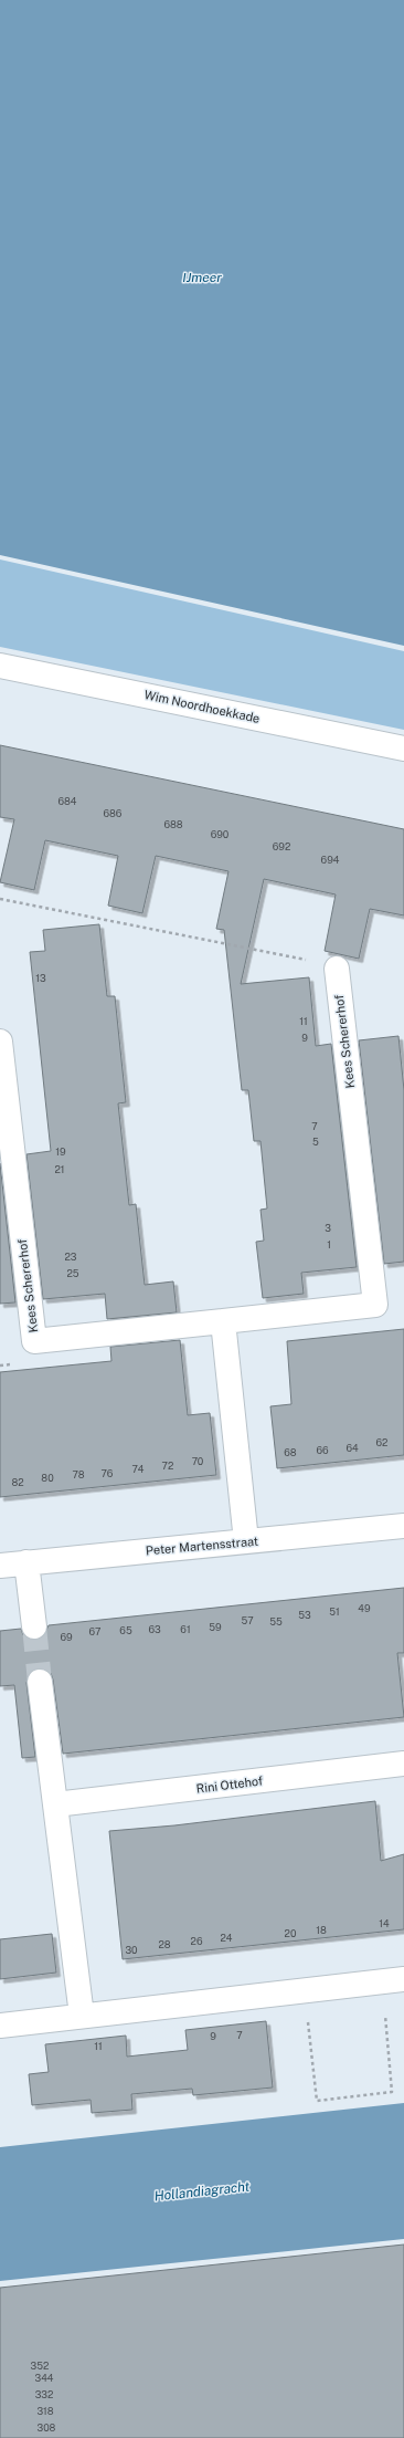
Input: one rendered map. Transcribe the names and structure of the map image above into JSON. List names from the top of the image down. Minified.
{"streets":{"street":["Wim Noordhoekkade","Kees Schererhof","Peter Martensstraat","Rini Ottehof"]},"water":["IJmeer","Hollandiagracht"],"house_numbers":["684","686","688","690","692","694","13","11","9","7","5","19","21","3","1","23","25","62","64","66","68","70","72","74","76","78","80","82","49","51","53","57","55","59","63","61","65","67","69","14","18","20","24","26","28","30","7","9","11","352","344","332","318","308"]}
